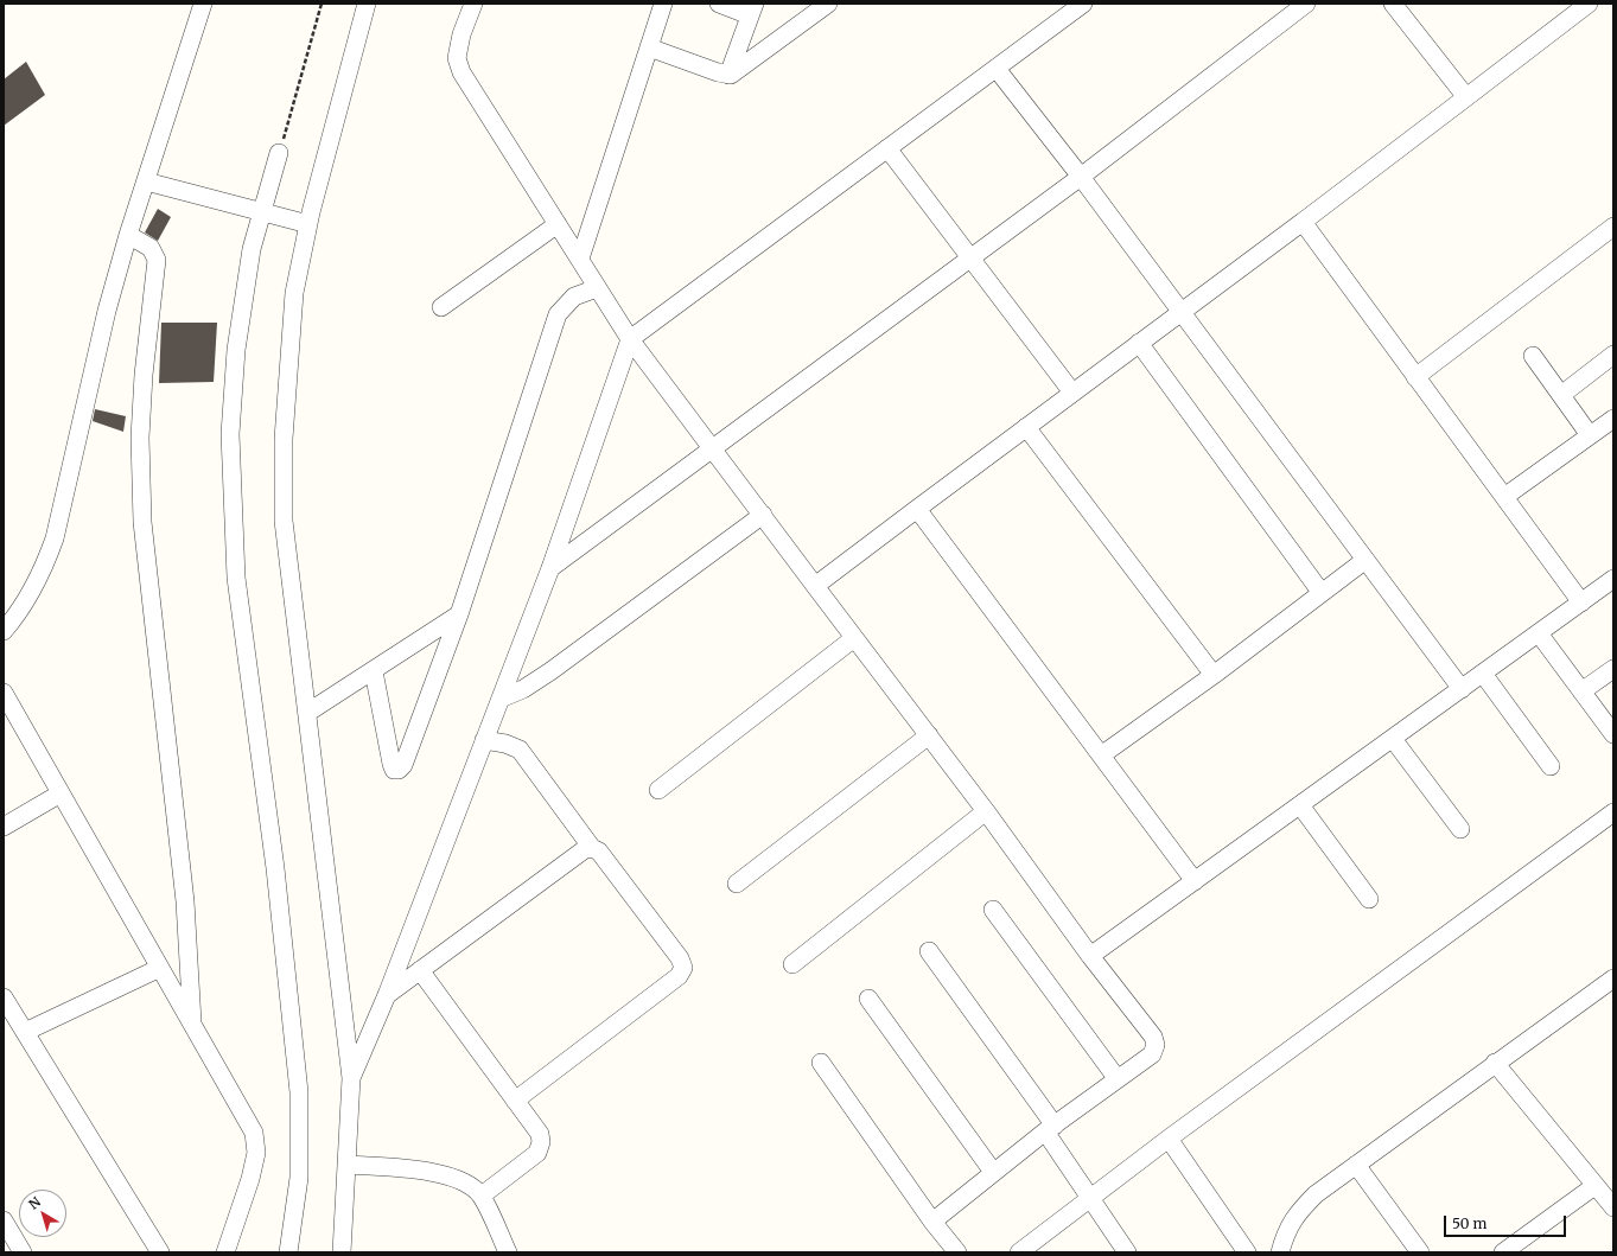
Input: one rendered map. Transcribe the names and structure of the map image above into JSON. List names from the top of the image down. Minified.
{"scale_bar":"50 m","north":"top left"}
